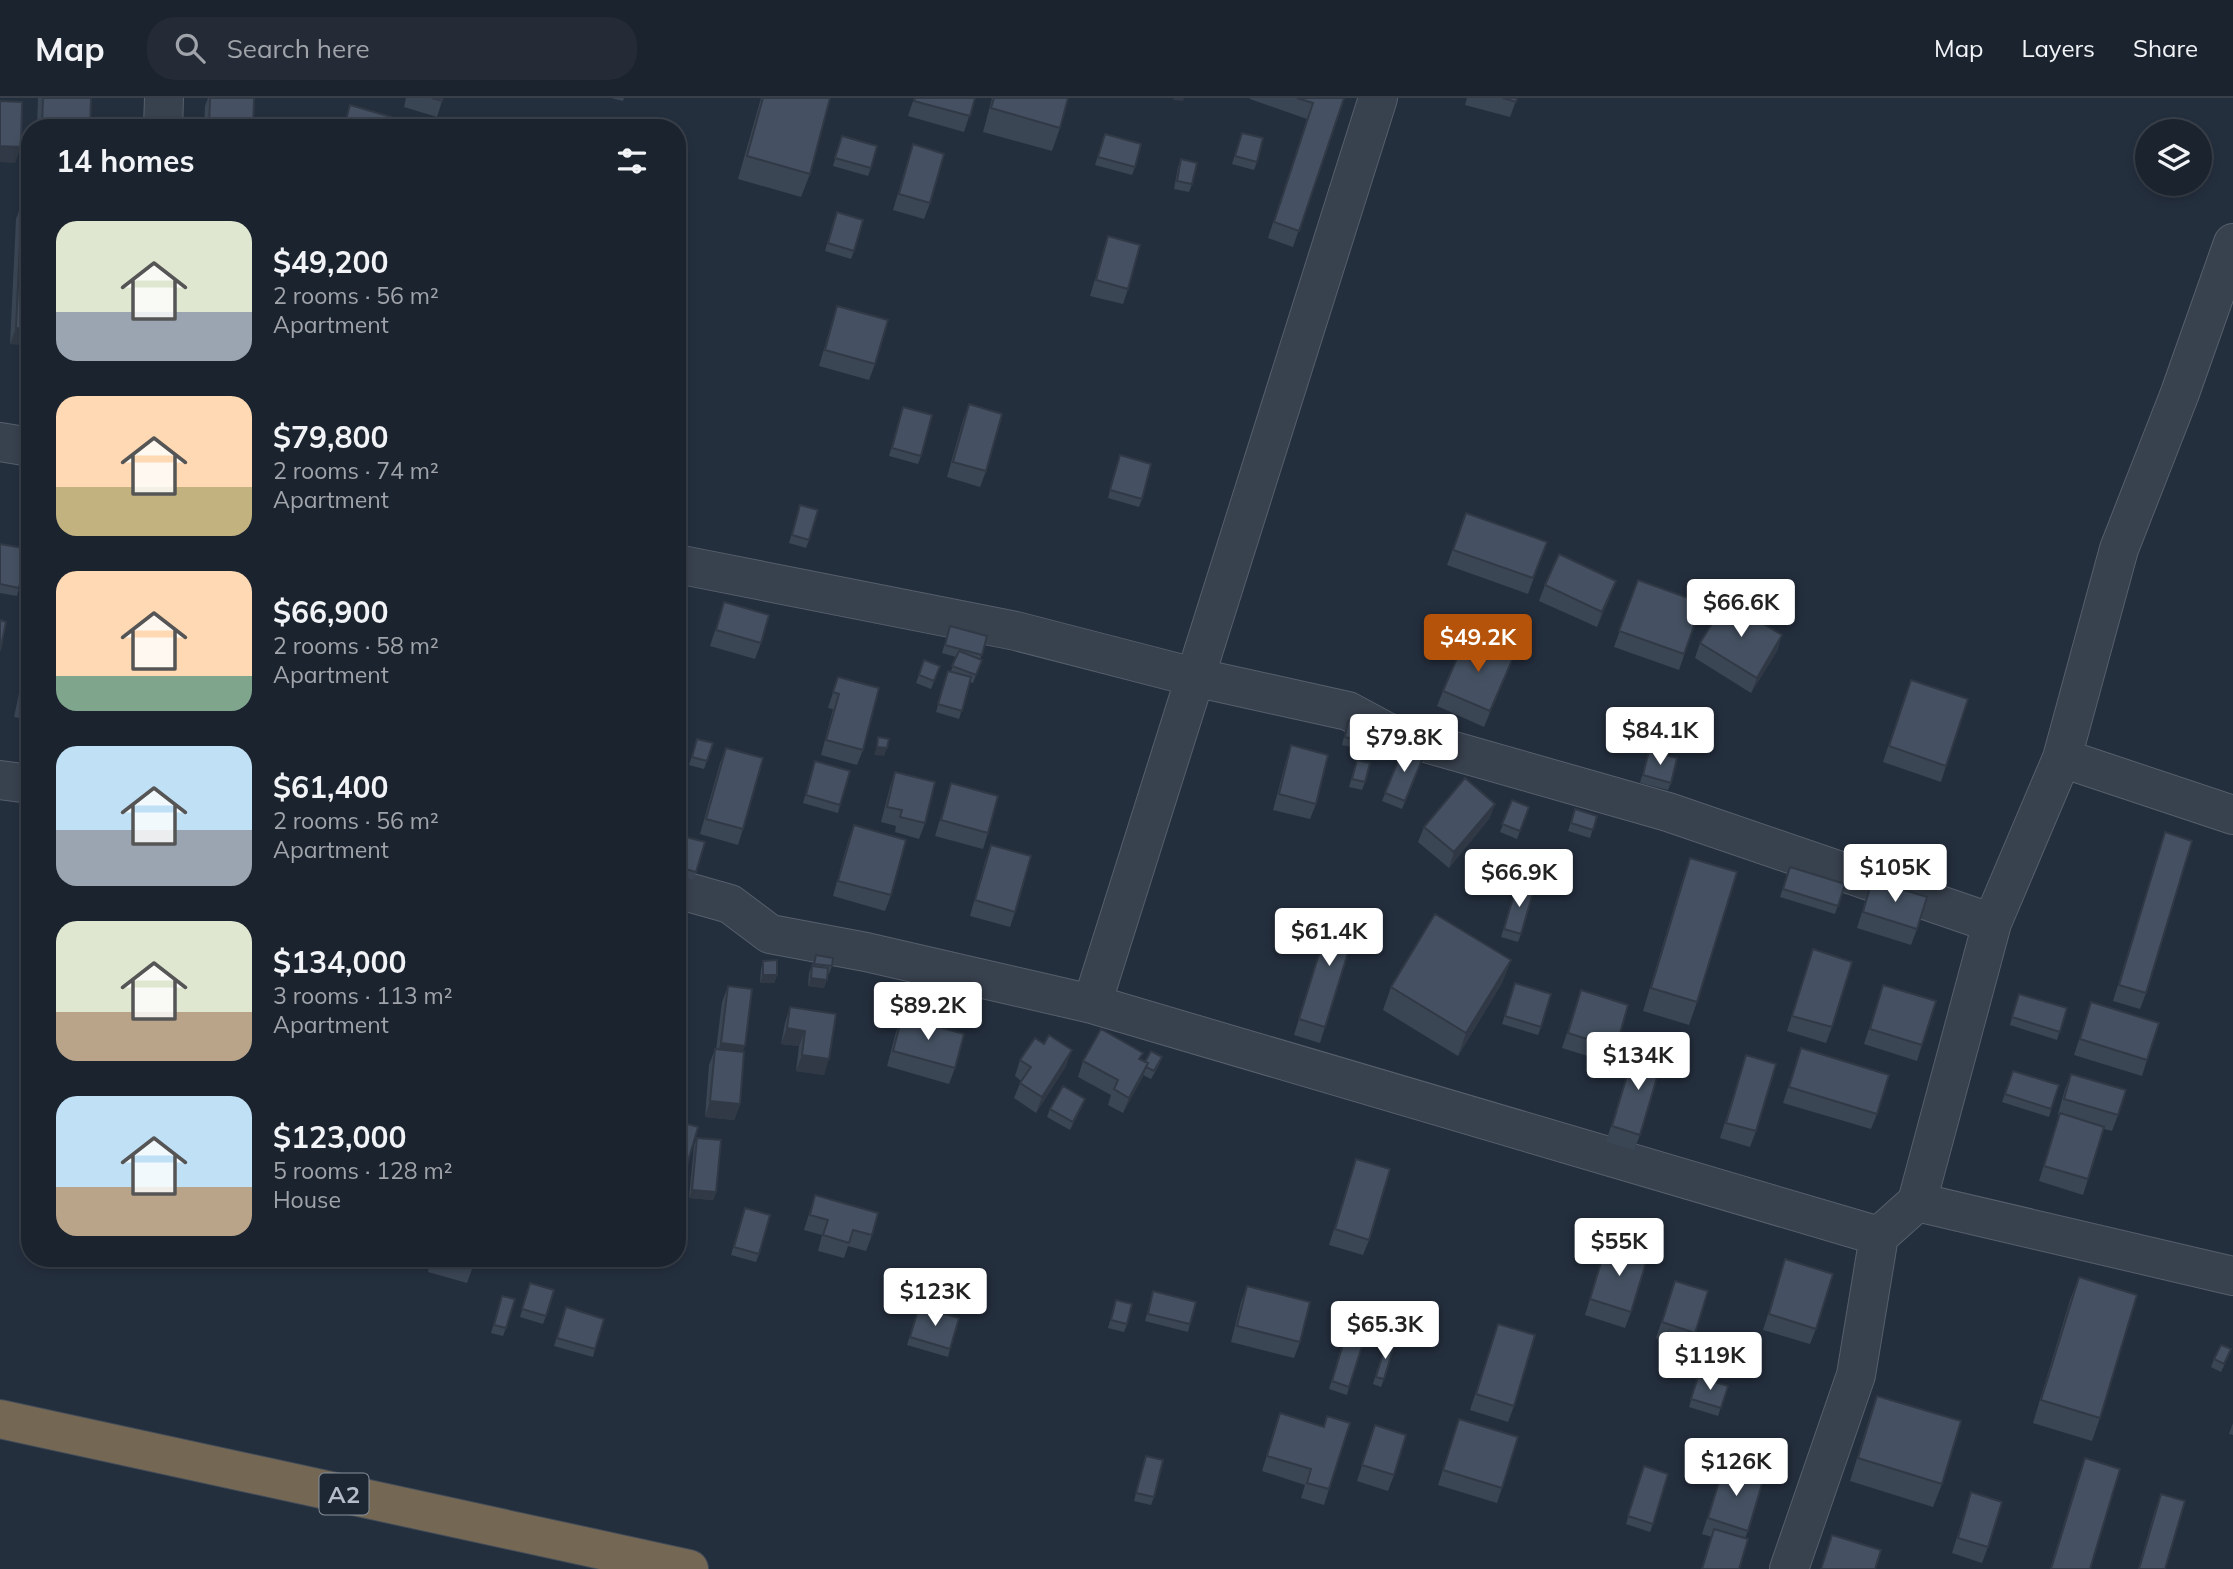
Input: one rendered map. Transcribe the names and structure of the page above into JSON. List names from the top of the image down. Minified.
{"streets":{"highway":["A2"]},"page":{"header":"Map","search":"Search here","nav":["Map","Layers","Share"],"heading":"14 homes","list":[{"name":"$49,200","note":"2 rooms · 56 m² · Apartment"},{"name":"$79,800","note":"2 rooms · 74 m² · Apartment"},{"name":"$66,900","note":"2 rooms · 58 m² · Apartment"},{"name":"$61,400","note":"2 rooms · 56 m² · Apartment"},{"name":"$134,000","note":"3 rooms · 113 m² · Apartment"},{"name":"$123,000","note":"5 rooms · 128 m² · House"}],"price":["$66.6K","$49.2K","$84.1K","$79.8K","$105K","$66.9K","$61.4K","$89.2K","$134K","$55K","$123K","$65.3K","$119K","$126K"]}}
